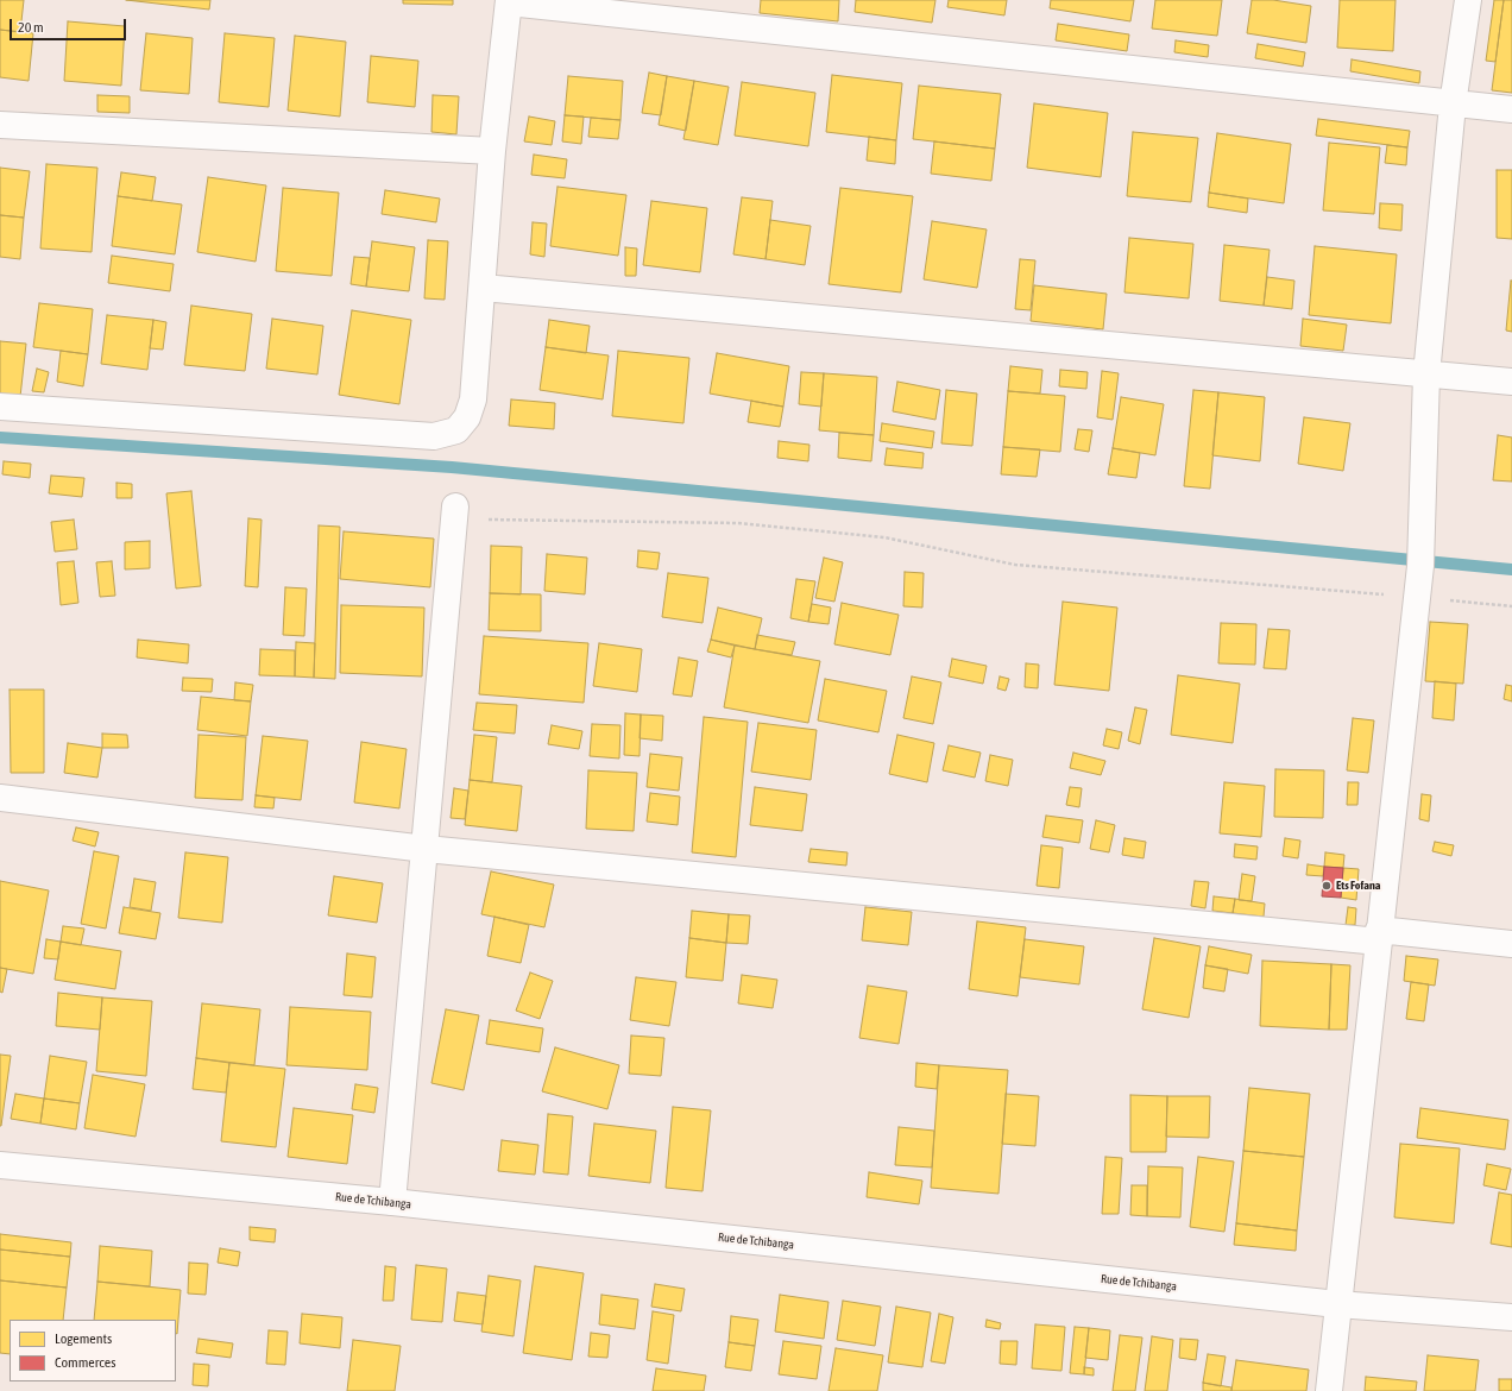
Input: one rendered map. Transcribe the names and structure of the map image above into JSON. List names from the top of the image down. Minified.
{"streets":{"street":["Rue de Tchibanga"]},"places":["Ets Fofana"],"legend":["Logements","Commerces"],"scale_bar":"20 m"}
